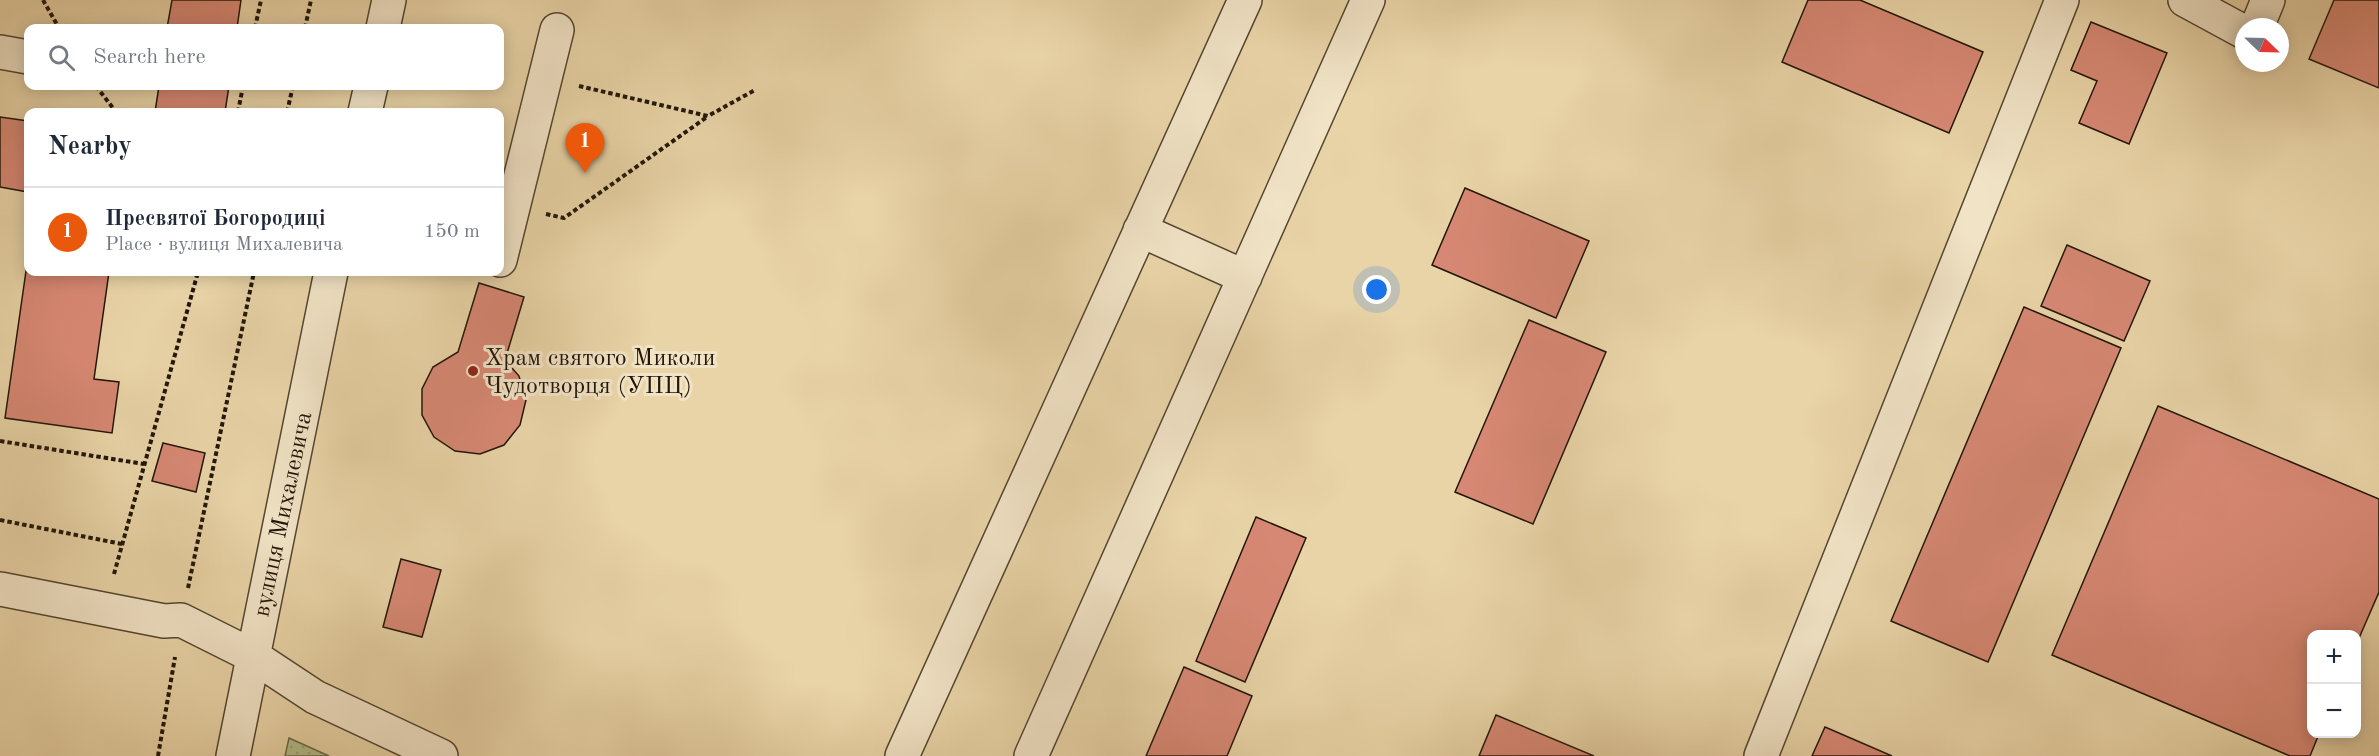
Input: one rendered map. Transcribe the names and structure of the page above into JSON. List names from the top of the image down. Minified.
{"streets":{"street":["вулиця Михалевича"]},"places":["Храм святого Миколи Чудотворця (УПЦ)"],"north":"bottom right","page":{"search":"Search here","heading":"Nearby","pins":"1","list":[{"mark":"1","name":"Пресвятої Богородиці","note":"Place · вулиця Михалевича","value":"150 m"}],"map_buttons":["+","−"]}}
